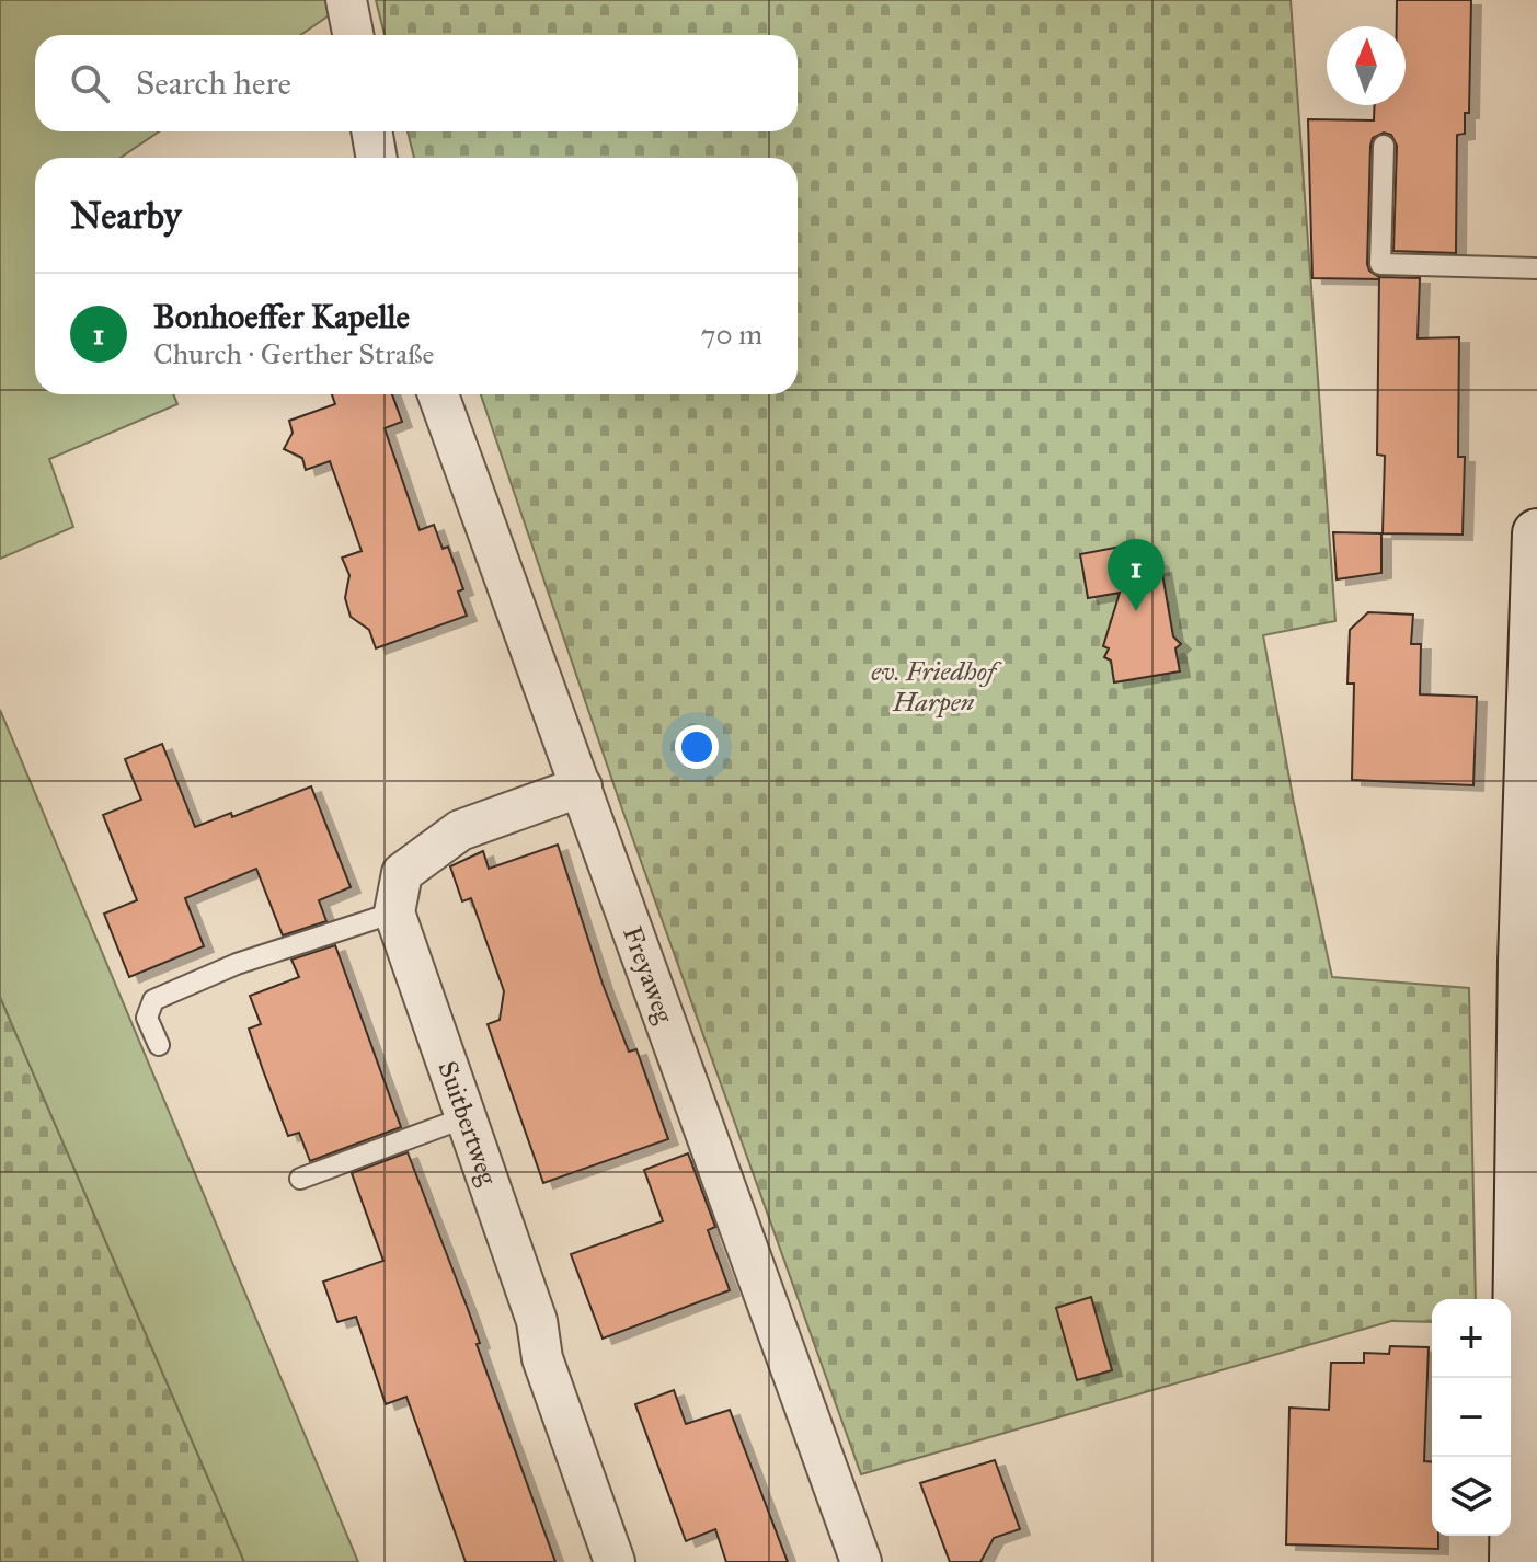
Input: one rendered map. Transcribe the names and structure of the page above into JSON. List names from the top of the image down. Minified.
{"streets":{"street":["Freyaweg","Suitbertweg"]},"parks":["ev. Friedhof Harpen"],"north":"top","page":{"search":"Search here","heading":"Nearby","list":[{"mark":"1","name":"Bonhoeffer Kapelle","note":"Church · Gerther Straße","value":"70 m"}],"pins":"1","map_buttons":["+","−"]}}
